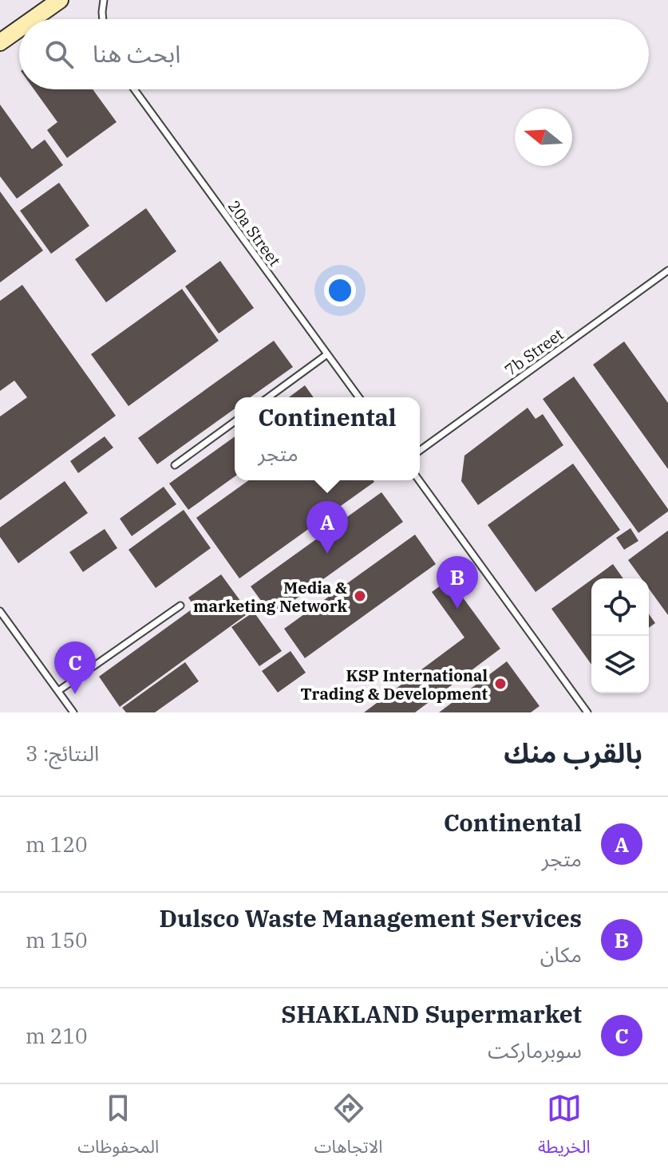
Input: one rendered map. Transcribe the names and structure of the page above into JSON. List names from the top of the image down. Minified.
{"streets":{"lane":["20a Street","7b Street"]},"places":["Media & marketing Network","KSP International Trading & Development"],"north":"left","page":{"search":"ابحث هنا","popup":["Continental","متجر"],"pins":["A","B","C"],"heading":["بالقرب منك","النتائج: 3"],"list":[{"mark":"A","name":"Continental","note":"متجر","value":"120 m"},{"mark":"B","name":"Dulsco Waste Management Services","note":"مكان","value":"150 m"},{"mark":"C","name":"SHAKLAND Supermarket","note":"سوبرماركت","value":"210 m"}],"nav":["الخريطة","الاتجاهات","المحفوظات"]}}
